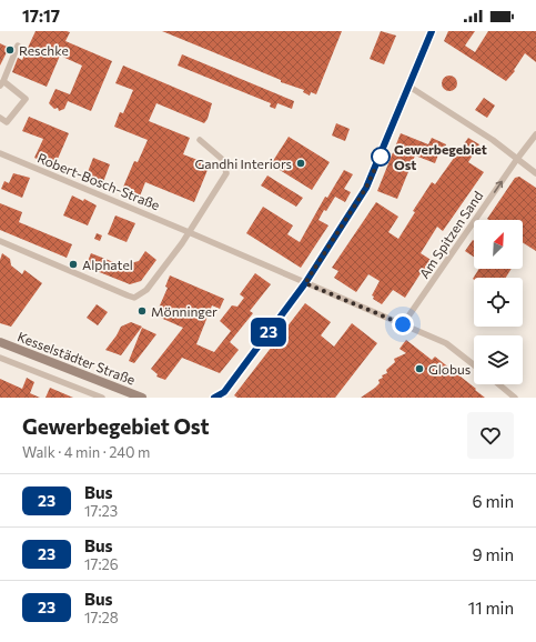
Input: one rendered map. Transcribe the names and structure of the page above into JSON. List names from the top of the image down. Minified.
{"streets":{"main road":["Kesselstädter Straße"],"street":["Robert-Bosch-Straße","Am Spitzen Sand"]},"crossings":[["Robert-Bosch-Straße","Am Spitzen Sand"]],"one_way":["Am Spitzen Sand"],"places":["Reschke","Gewerbegebiet Ost","Gandhi Interiors","Alphatel","Mönninger","Globus"],"lines":["bus line 23"],"north":"top right","page":{"status":"17:17","on_map":"23","heading":["Gewerbegebiet Ost","Walk · 4 min · 240 m"],"list":[{"mark":"23","name":"Bus","note":"17:23","value":"6 min"},{"mark":"23","name":"Bus","note":"17:26","value":"9 min"},{"mark":"23","name":"Bus","note":"17:28","value":"11 min"}]}}
